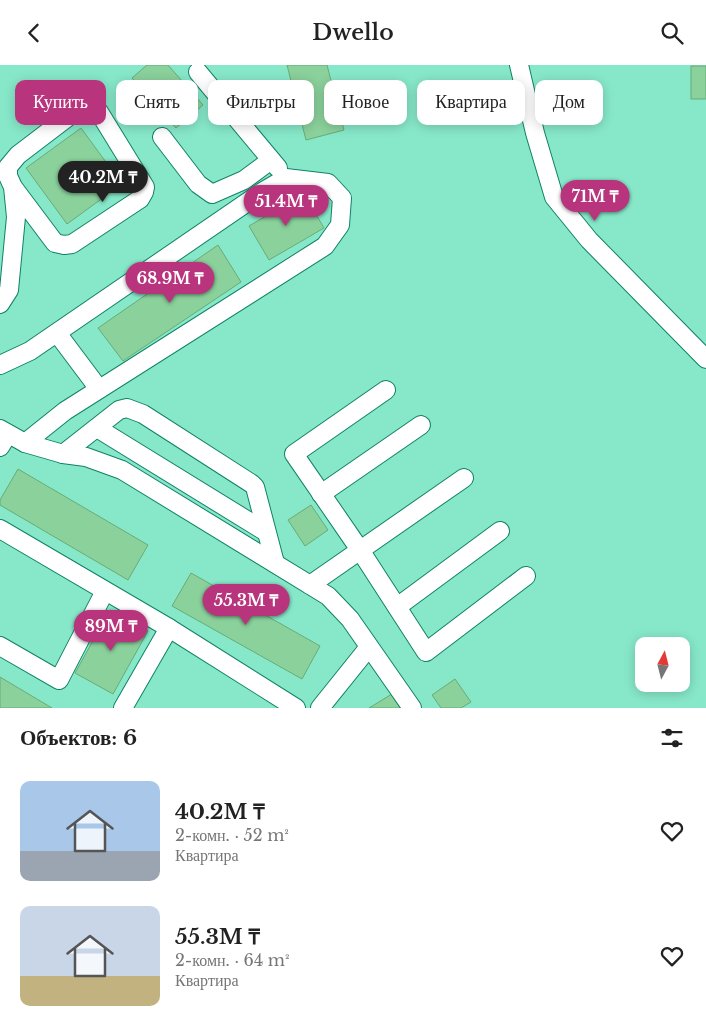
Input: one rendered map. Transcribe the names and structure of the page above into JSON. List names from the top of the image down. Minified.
{"north":"top","page":{"header":"Dwello","chip":["Купить","Снять","Фильтры","Новое","Квартира","Дом"],"price":["40.2M ₸","71M ₸","51.4M ₸","68.9M ₸","55.3M ₸","89M ₸"],"heading":"Объектов: 6","list":[{"name":"40.2M ₸","note":"2-комн. · 52 m² · Квартира"},{"name":"55.3M ₸","note":"2-комн. · 64 m² · Квартира"}]}}
